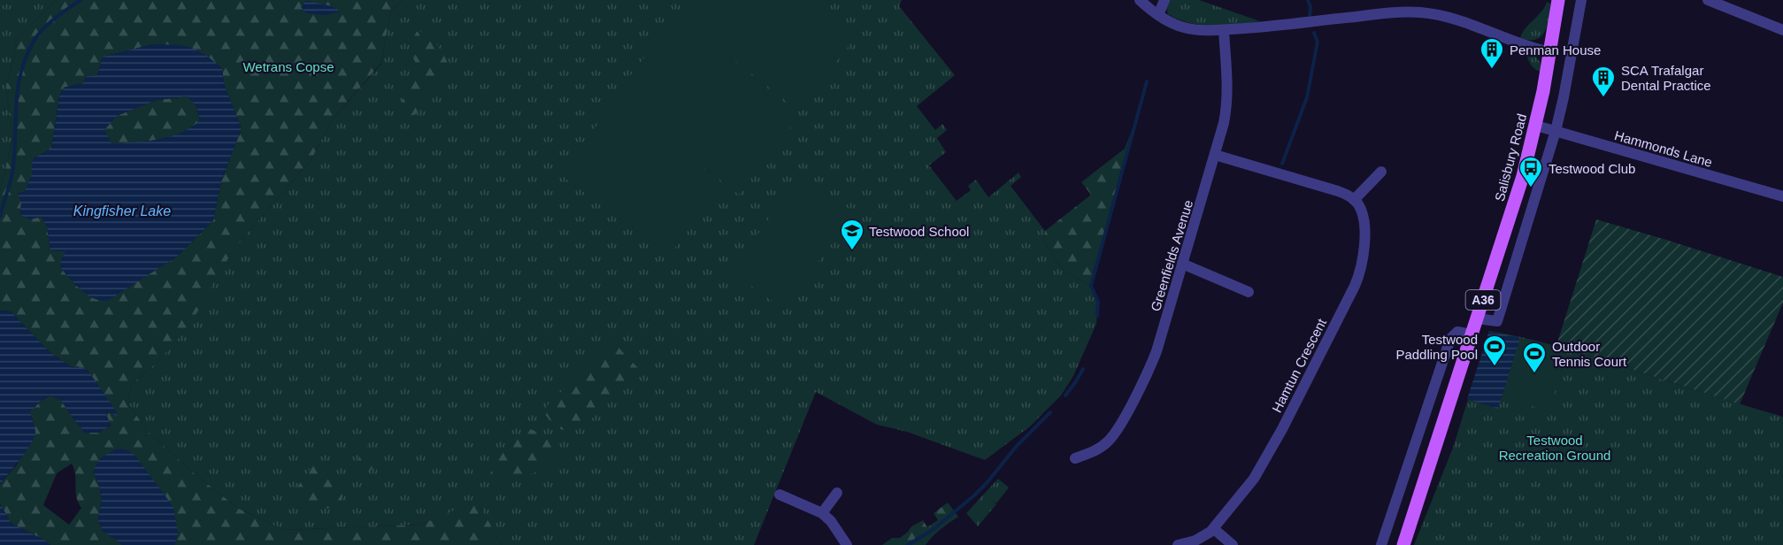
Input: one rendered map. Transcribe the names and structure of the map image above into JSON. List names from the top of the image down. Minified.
{"streets":{"main road":["Salisbury Road","A36"],"street":["Hammonds Lane","Greenfields Avenue","Hamtun Crescent"]},"crossings":[["Hammonds Lane","Salisbury Road"]],"water":["Kingfisher Lake"],"parks":["Wetrans Copse","Testwood Recreation Ground"],"places":{"building":["Penman House","SCA Trafalgar Dental Practice"],"bus stop":["Testwood Club"],"school or university":["Testwood School"],"sports":["Testwood Paddling Pool","Outdoor Tennis Court"]}}
